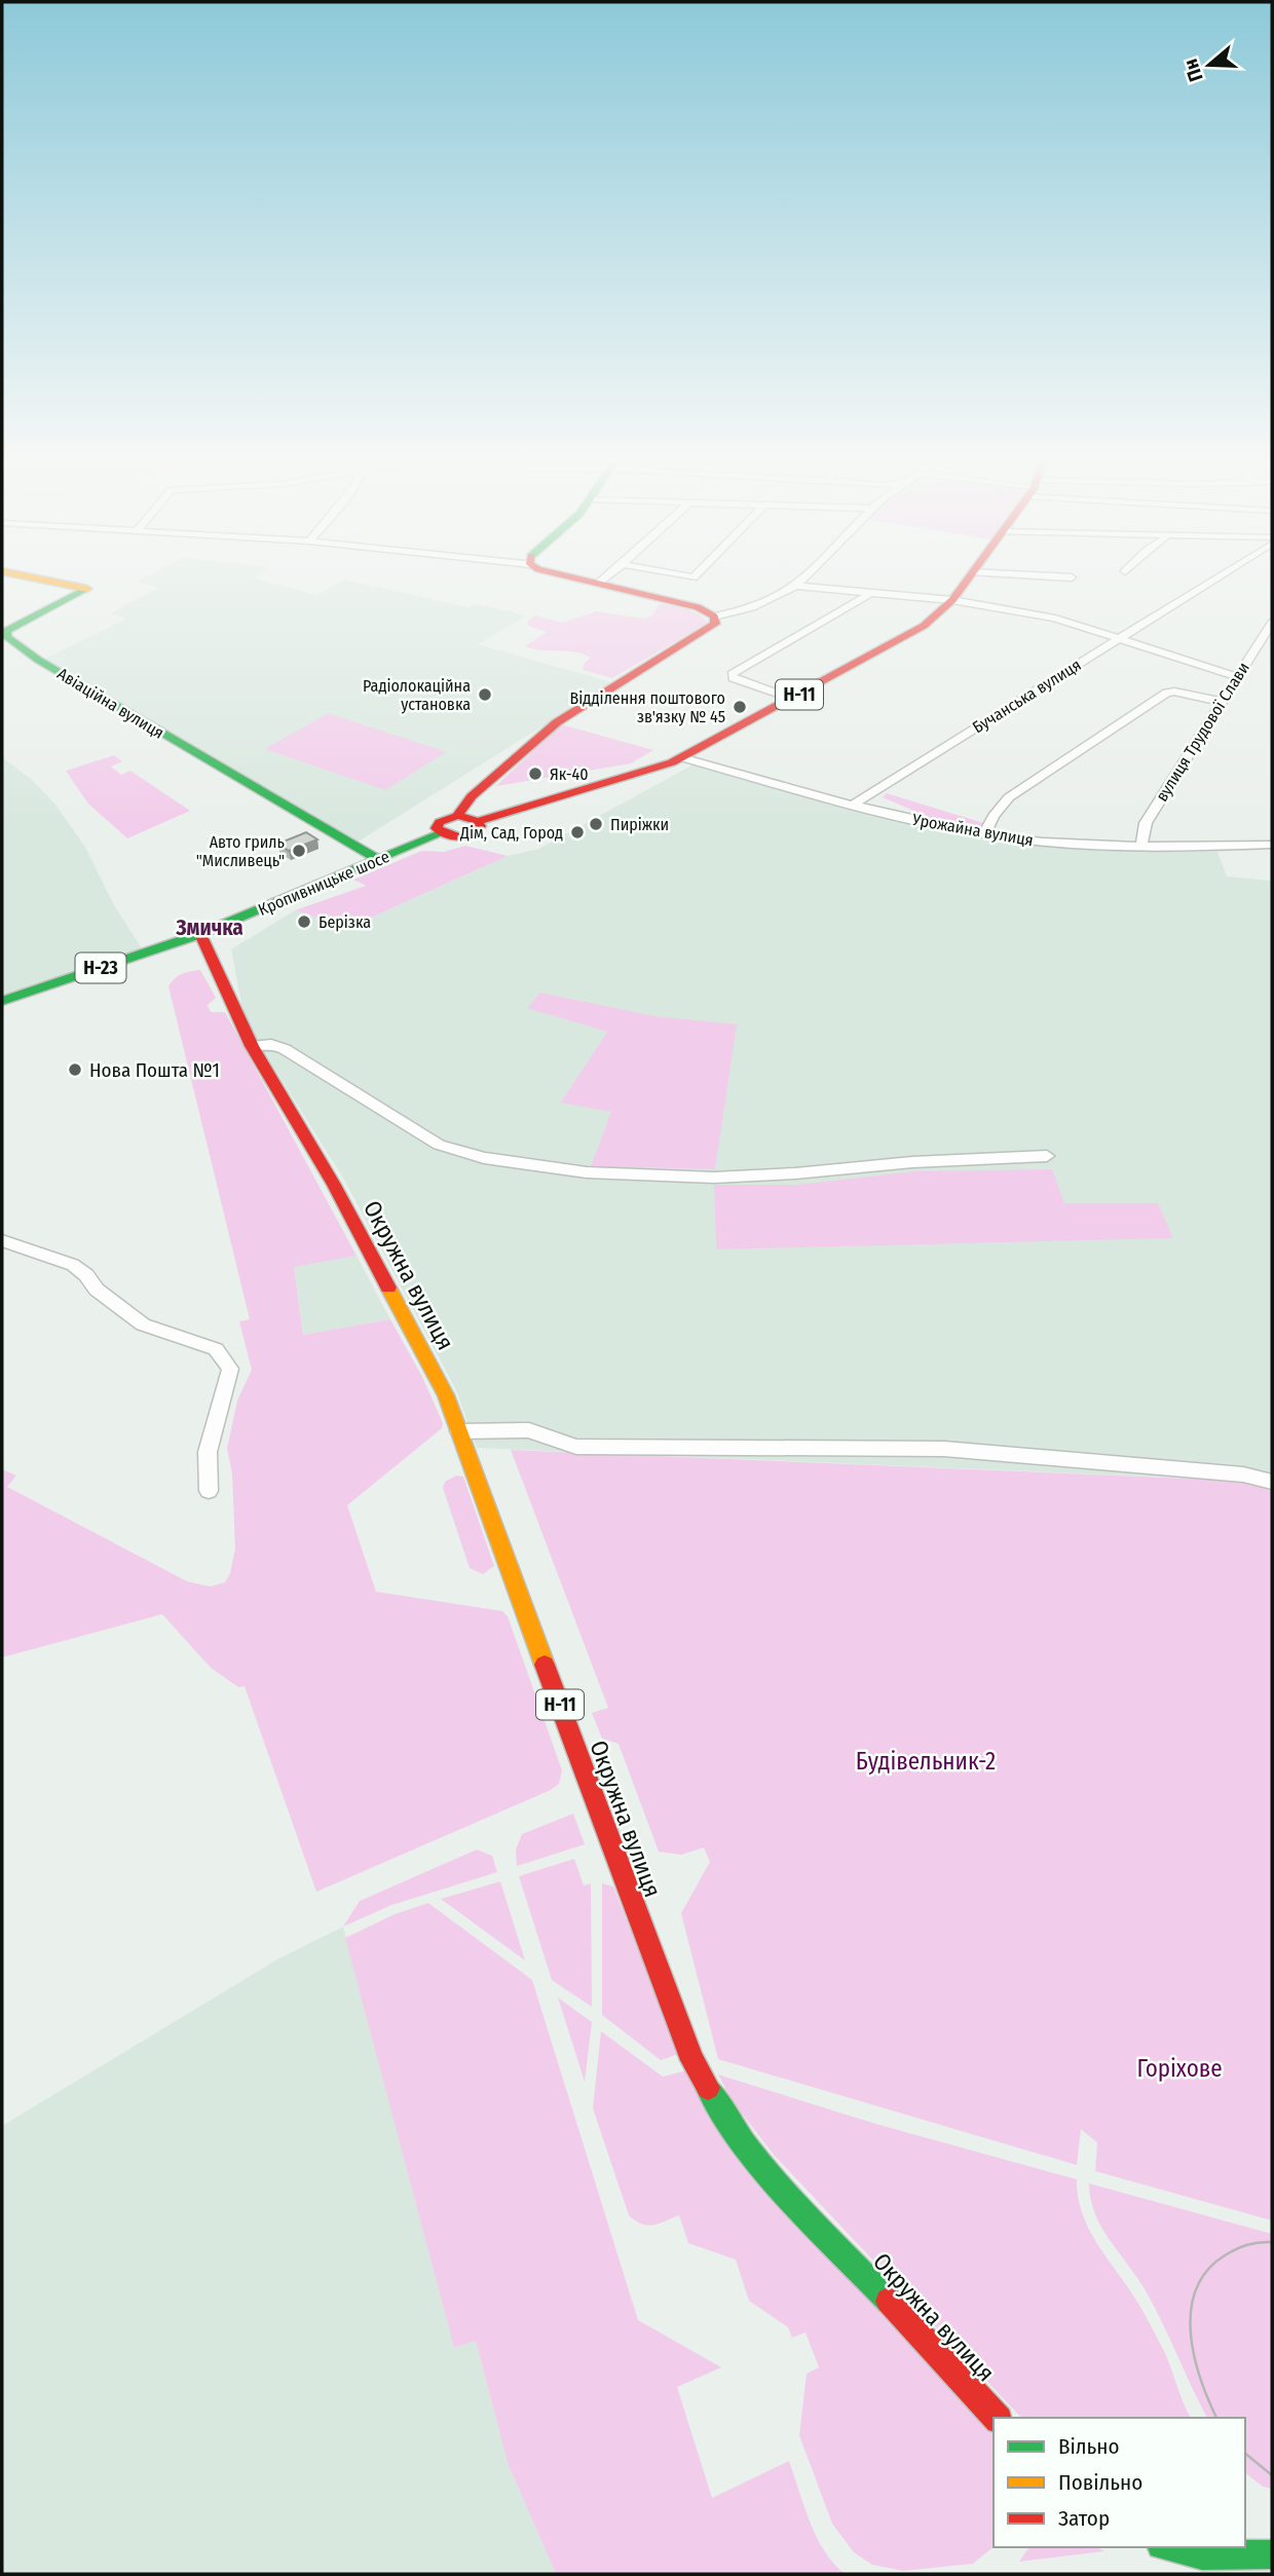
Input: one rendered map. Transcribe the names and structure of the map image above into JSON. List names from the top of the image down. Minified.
{"streets":{"main road":["Н-11","Авіаційна вулиця","Кропивницьке шосе","Н-23","Окружна вулиця"],"street":["Бучанська вулиця","вулиця Трудової Слави","Урожайна вулиця"]},"crossings":[["Н-11","Урожайна вулиця"],["Н-11","Кропивницьке шосе"],["Бучанська вулиця","Урожайна вулиця"],["Авіаційна вулиця","Кропивницьке шосе"],["вулиця Трудової Слави","Урожайна вулиця"],["Кропивницьке шосе","Окружна вулиця"]],"districts":["Змичка"],"parks":["Будівельник-2","Горіхове"],"places":["Радіолокаційна установка","Відділення поштового зв'язку № 45","Як-40","Пиріжки","Дім, Сад, Город","Авто гриль \"Мисливець\"","Берізка","Нова Пошта №1"],"legend":["Вільно","Повільно","Затор"],"north":"left"}
